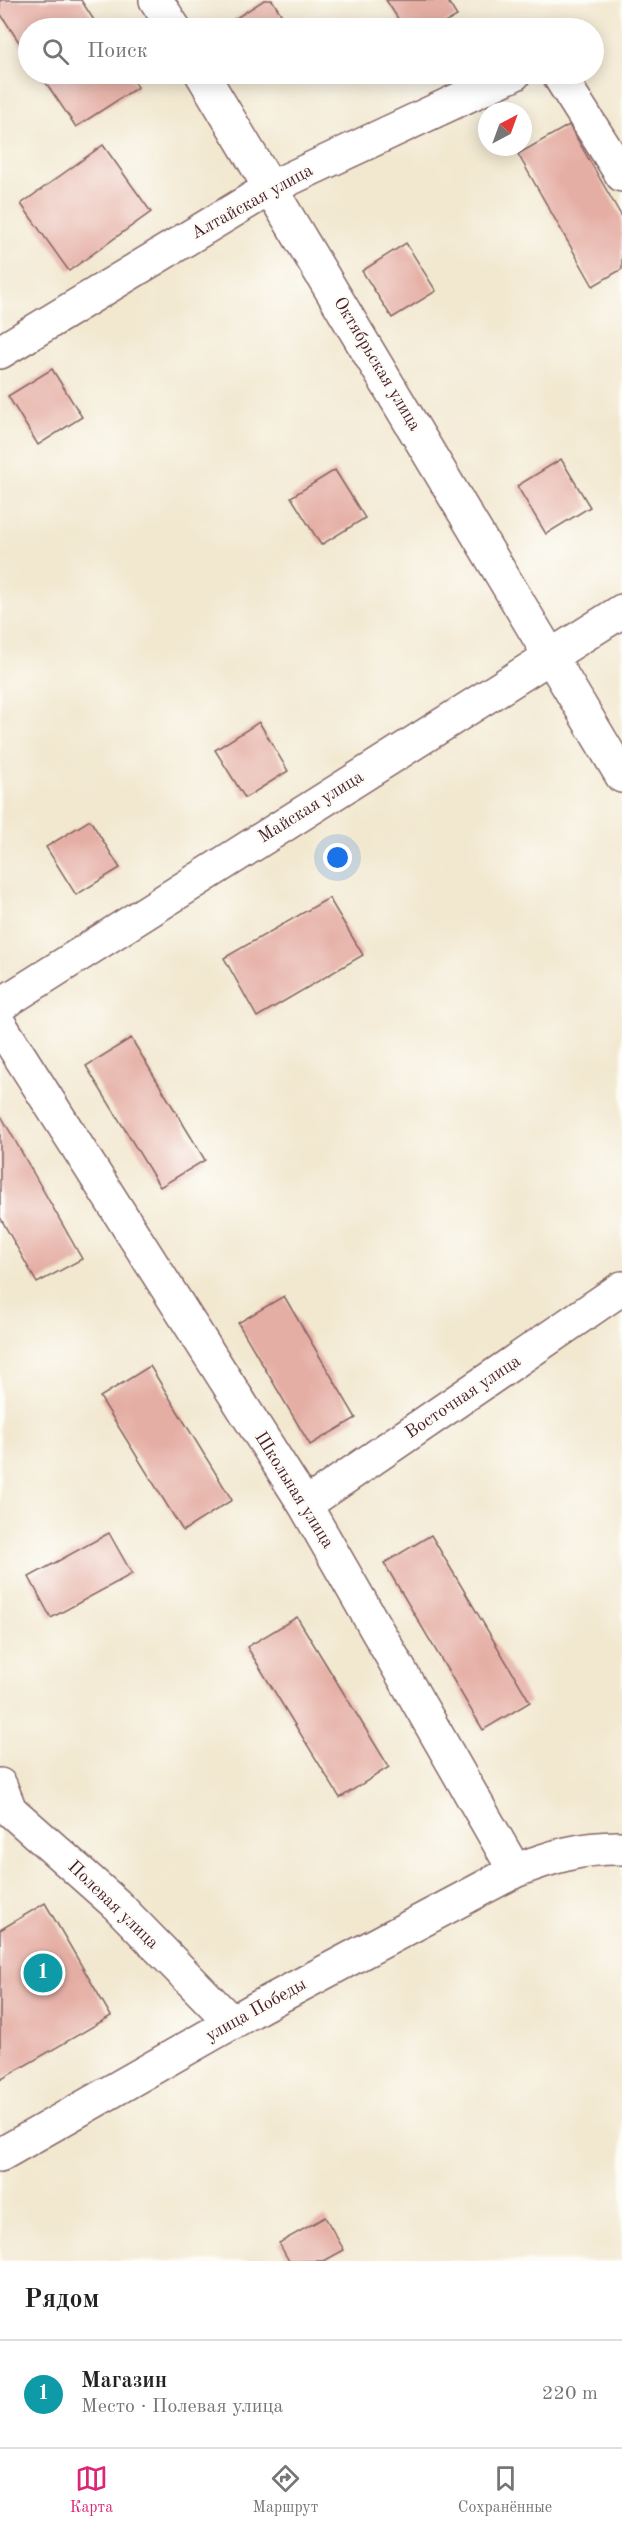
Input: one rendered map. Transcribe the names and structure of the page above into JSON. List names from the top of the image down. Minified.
{"streets":{"street":["Алтайская улица","Октябрьская улица","Майская улица","Восточная улица","Школьная улица","Полевая улица","улица Победы"]},"crossings":[["Алтайская улица","Октябрьская улица"],["Октябрьская улица","Майская улица"],["Восточная улица","Школьная улица"],["Школьная улица","улица Победы"],["Полевая улица","улица Победы"]],"north":"top right","page":{"search":"Поиск","pins":"1","heading":"Рядом","list":[{"mark":"1","name":"Магазин","note":"Место · Полевая улица","value":"220 m"}],"nav":["Карта","Маршрут","Сохранённые"]}}
